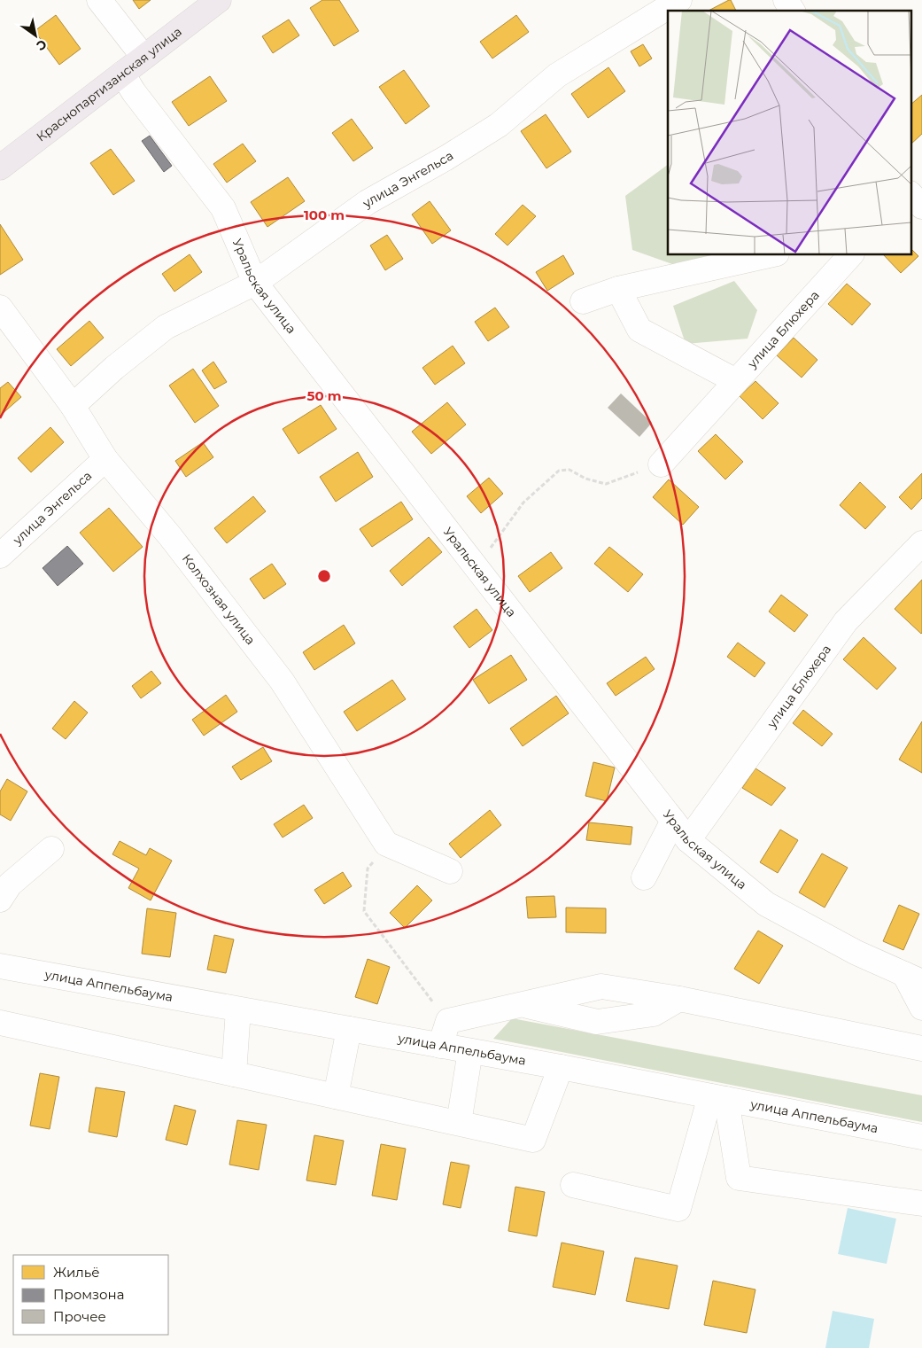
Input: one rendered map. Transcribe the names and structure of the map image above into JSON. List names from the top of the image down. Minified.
{"streets":{"main road":["Краснопартизанская улица"],"street":["улица Энгельса","Уральская улица","улица Блюхера","Колхозная улица","улица Аппельбаума"]},"crossings":[["Краснопартизанская улица","Уральская улица"],["улица Энгельса","Уральская улица"],["улица Энгельса","Колхозная улица"],["Уральская улица","улица Блюхера"]],"legend":["Жильё","Промзона","Прочее"],"north":"bottom right","rings":["100 m","50 m"]}
